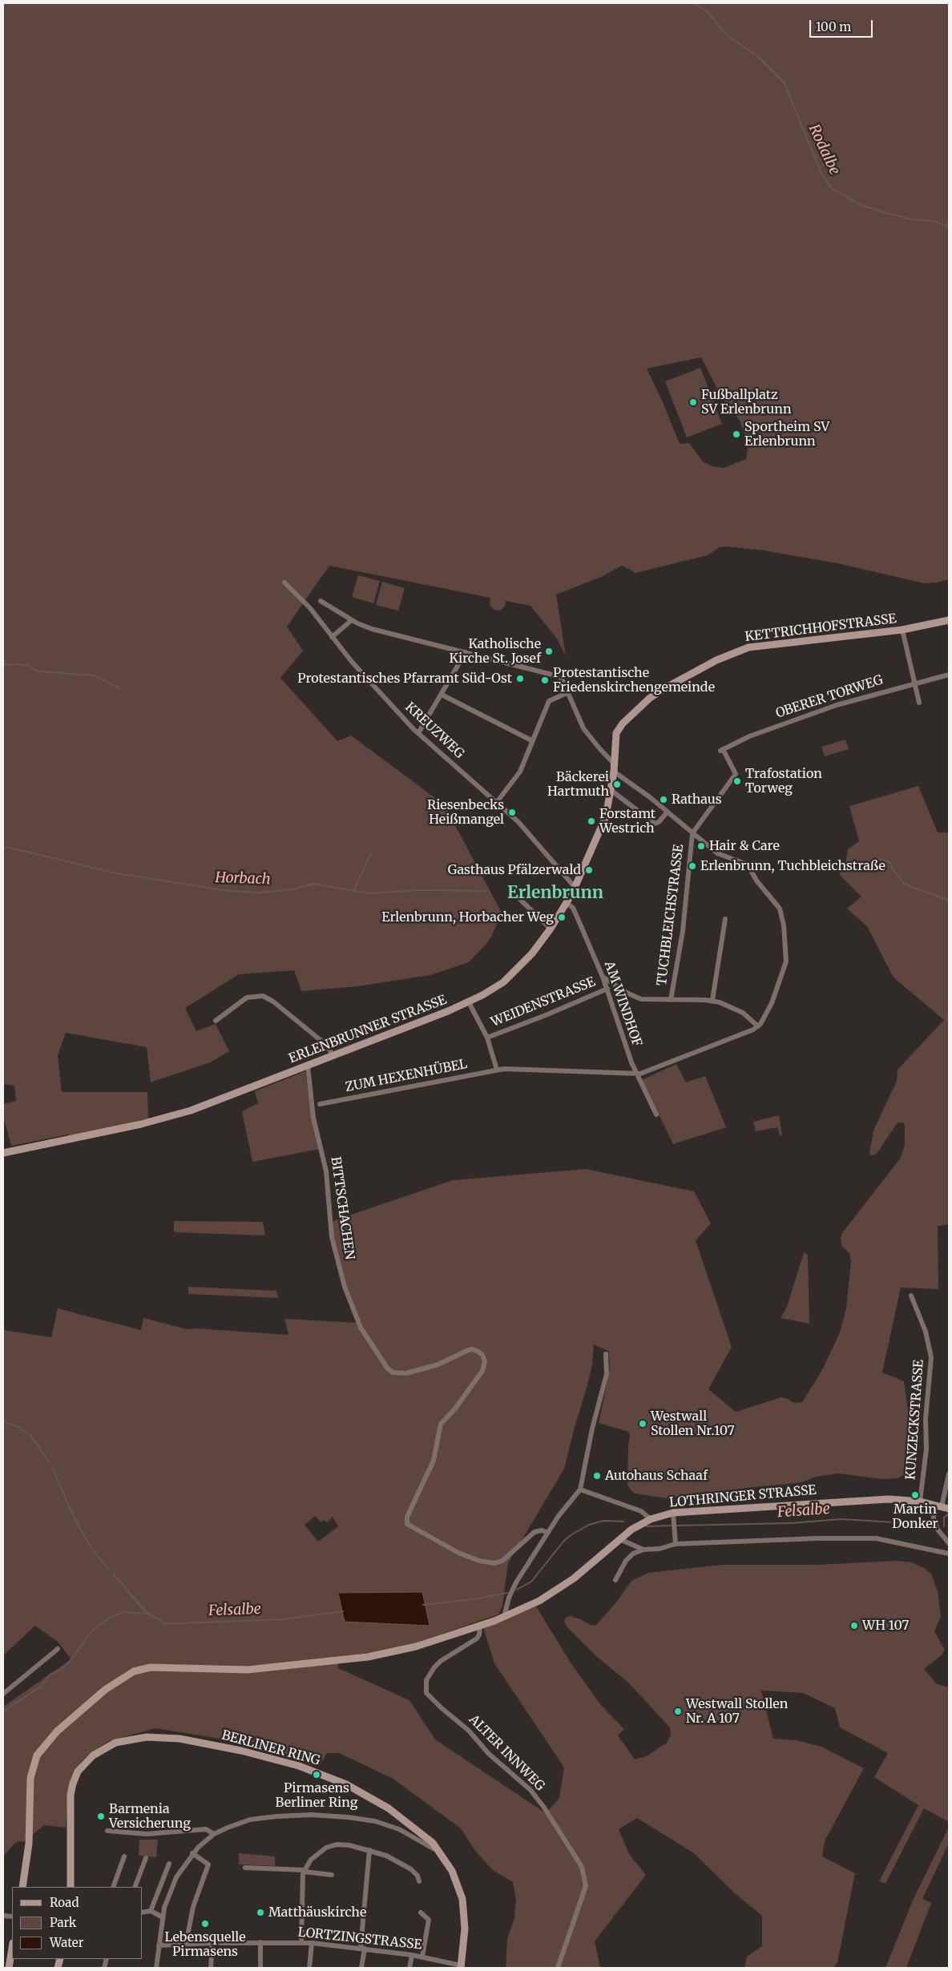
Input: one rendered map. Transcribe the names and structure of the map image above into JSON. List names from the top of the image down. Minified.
{"streets":{"street":["KETTRICHHOFSTRASSE","OBERER TORWEG","KREUZWEG","TUCHBLEICHSTRASSE","WEIDENSTRASSE","AM WINDHOF","ERLENBRUNNER STRASSE","ZUM HEXENHÜBEL","BITTSCHACHEN","KUNZECKSTRASSE","LOTHRINGER STRASSE","BERLINER RING","ALTER INNWEG","LORTZINGSTRASSE"]},"crossings":[["KETTRICHHOFSTRASSE","ERLENBRUNNER STRASSE"],["OBERER TORWEG","TUCHBLEICHSTRASSE"],["KREUZWEG","ERLENBRUNNER STRASSE"],["WEIDENSTRASSE","AM WINDHOF"],["AM WINDHOF","ERLENBRUNNER STRASSE"],["AM WINDHOF","ZUM HEXENHÜBEL"],["ERLENBRUNNER STRASSE","BITTSCHACHEN"],["KUNZECKSTRASSE","LOTHRINGER STRASSE"],["LOTHRINGER STRASSE","ALTER INNWEG"],["BERLINER RING","LORTZINGSTRASSE"]],"districts":["Erlenbrunn"],"water":["Rodalbe","Horbach","Felsalbe"],"places":["Fußballplatz SV Erlenbrunn","Sportheim SV Erlenbrunn","Katholische Kirche St. Josef","Protestantisches Pfarramt Süd-Ost","Protestantische Friedenskirchengemeinde","Trafostation Torweg","Bäckerei Hartmuth","Rathaus","Riesenbecks Heißmangel","Forstamt Westrich","Hair & Care","Erlenbrunn, Tuchbleichstraße","Gasthaus Pfälzerwald","Erlenbrunn, Horbacher Weg","Westwall Stollen Nr.107","Autohaus Schaaf","Martin Donker","WH 107","Westwall Stollen Nr. A 107","Pirmasens Berliner Ring","Barmenia Versicherung","Matthäuskirche","Lebensquelle Pirmasens"],"legend":["Road","Park","Water"],"scale_bar":"100 m"}
